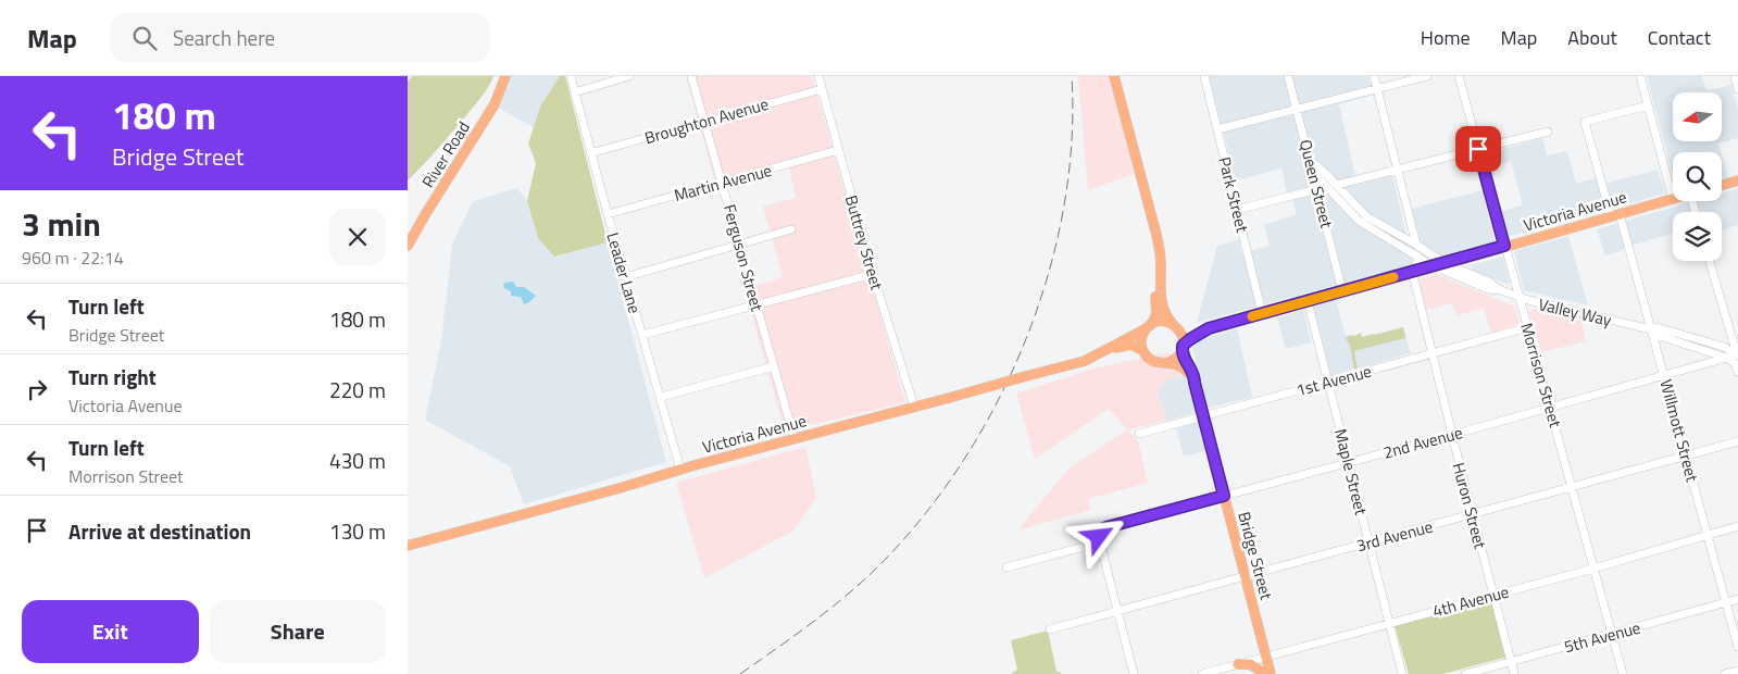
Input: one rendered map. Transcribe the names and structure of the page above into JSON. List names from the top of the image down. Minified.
{"streets":{"main road":["River Road","Victoria Avenue","Bridge Street"],"street":["Broughton Avenue","Martin Avenue","Queen Street","Park Street","Buttrey Street","Ferguson Street","Leader Lane","Valley Way","Morrison Street","1st Avenue","Willmott Street","2nd Avenue","Maple Street","Huron Street","3rd Avenue","4th Avenue","5th Avenue"]},"crossings":[["Broughton Avenue","Buttrey Street"],["Broughton Avenue","Ferguson Street"],["Broughton Avenue","Leader Lane"],["Martin Avenue","Buttrey Street"],["Martin Avenue","Ferguson Street"],["Martin Avenue","Leader Lane"],["Queen Street","Victoria Avenue"],["Queen Street","Valley Way"],["Park Street","Victoria Avenue"],["Victoria Avenue","Buttrey Street"],["Victoria Avenue","Ferguson Street"],["Victoria Avenue","Leader Lane"],["Victoria Avenue","Valley Way"],["Victoria Avenue","Morrison Street"],["Victoria Avenue","Willmott Street"],["Victoria Avenue","Maple Street"],["Victoria Avenue","Huron Street"],["Victoria Avenue","Bridge Street"],["Valley Way","Morrison Street"],["Valley Way","Willmott Street"],["Valley Way","2nd Avenue"],["Morrison Street","1st Avenue"],["Morrison Street","2nd Avenue"],["Morrison Street","3rd Avenue"],["Morrison Street","4th Avenue"],["Morrison Street","5th Avenue"],["1st Avenue","Maple Street"],["1st Avenue","Huron Street"],["1st Avenue","Bridge Street"],["Willmott Street","2nd Avenue"],["Willmott Street","3rd Avenue"],["Willmott Street","4th Avenue"],["Willmott Street","5th Avenue"],["2nd Avenue","Maple Street"],["2nd Avenue","Huron Street"],["2nd Avenue","Bridge Street"],["Maple Street","3rd Avenue"],["Maple Street","4th Avenue"],["Huron Street","3rd Avenue"],["Huron Street","4th Avenue"],["Huron Street","5th Avenue"],["3rd Avenue","Bridge Street"],["Bridge Street","4th Avenue"]],"north":"left","page":{"header":"Map","search":"Search here","nav":["Home","Map","About","Contact"],"turn":["180 m","Bridge Street"],"heading":["3 min","960 m · 22:14"],"list":[{"name":"Turn left","note":"Bridge Street","value":"180 m"},{"name":"Turn right","note":"Victoria Avenue","value":"220 m"},{"name":"Turn left","note":"Morrison Street","value":"430 m"},{"name":"Arrive at destination","value":"130 m"}],"buttons":["Exit","Share"]}}
